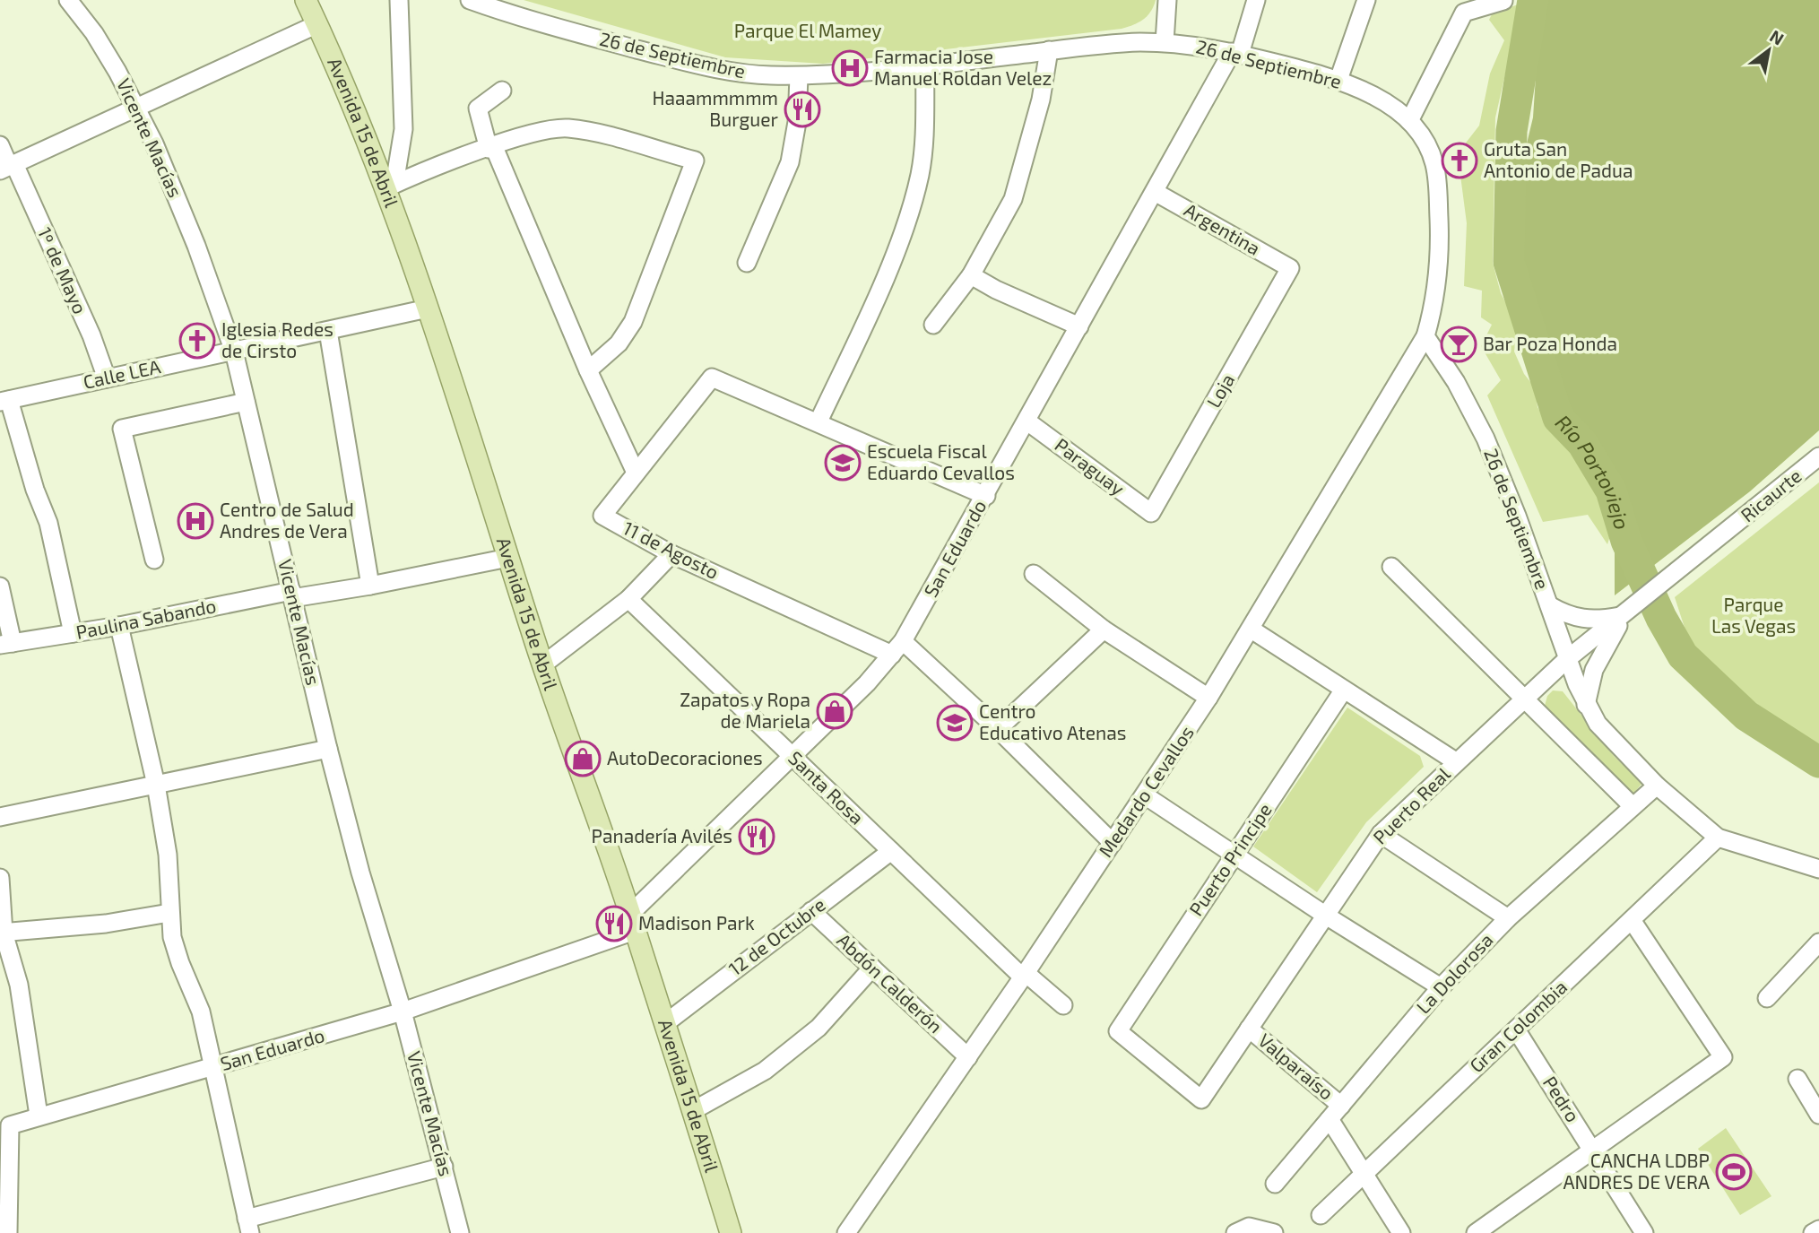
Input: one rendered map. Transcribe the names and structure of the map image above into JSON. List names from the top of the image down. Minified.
{"streets":{"main road":["Avenida 15 de Abril"],"street":["26 de Septiembre","Vicente Macías","Argentina","1º de Mayo","Calle LEA","Loja","Paraguay","Ricaurte","San Eduardo","11 de Agosto","Paulina Sabando","Santa Rosa","Medardo Cevallos","Puerto Real","Puerto Principe","12 de Octubre","La Dolorosa","Abdón Calderón","Gran Colombia","Valparaíso","Pedro"]},"crossings":[["26 de Septiembre","San Eduardo"],["26 de Septiembre","Medardo Cevallos"],["26 de Septiembre","Puerto Real"],["26 de Septiembre","La Dolorosa"],["26 de Septiembre","Gran Colombia"],["Avenida 15 de Abril","Calle LEA"],["Avenida 15 de Abril","San Eduardo"],["Avenida 15 de Abril","Paulina Sabando"],["Avenida 15 de Abril","12 de Octubre"],["Vicente Macías","Calle LEA"],["Vicente Macías","San Eduardo"],["Vicente Macías","Paulina Sabando"],["Argentina","Loja"],["Argentina","San Eduardo"],["1º de Mayo","Calle LEA"],["Loja","Paraguay"],["Paraguay","San Eduardo"],["Ricaurte","Puerto Real"],["San Eduardo","11 de Agosto"],["San Eduardo","Santa Rosa"],["11 de Agosto","Medardo Cevallos"],["Santa Rosa","Medardo Cevallos"],["Santa Rosa","12 de Octubre"],["Medardo Cevallos","Abdón Calderón"],["Puerto Real","Puerto Principe"],["Puerto Real","Valparaíso"],["12 de Octubre","Abdón Calderón"],["La Dolorosa","Valparaíso"],["Gran Colombia","Pedro"]],"water":["Río Portoviejo"],"parks":["Parque El Mamey","Parque Las Vegas"],"places":{"hospital":["Farmacia Jose Manuel Roldan Velez","Centro de Salud Andres de Vera"],"restaurant":["Haaammmmm Burguer","Panadería Avilés","Madison Park"],"church":["Gruta San Antonio de Padua","Iglesia Redes de Cirsto"],"bar":["Bar Poza Honda"],"school or university":["Escuela Fiscal Eduardo Cevallos","Centro Educativo Atenas"],"shop":["Zapatos y Ropa de Mariela","AutoDecoraciones"],"sports":["CANCHA LDBP ANDRES DE VERA"]},"north":"top right"}
